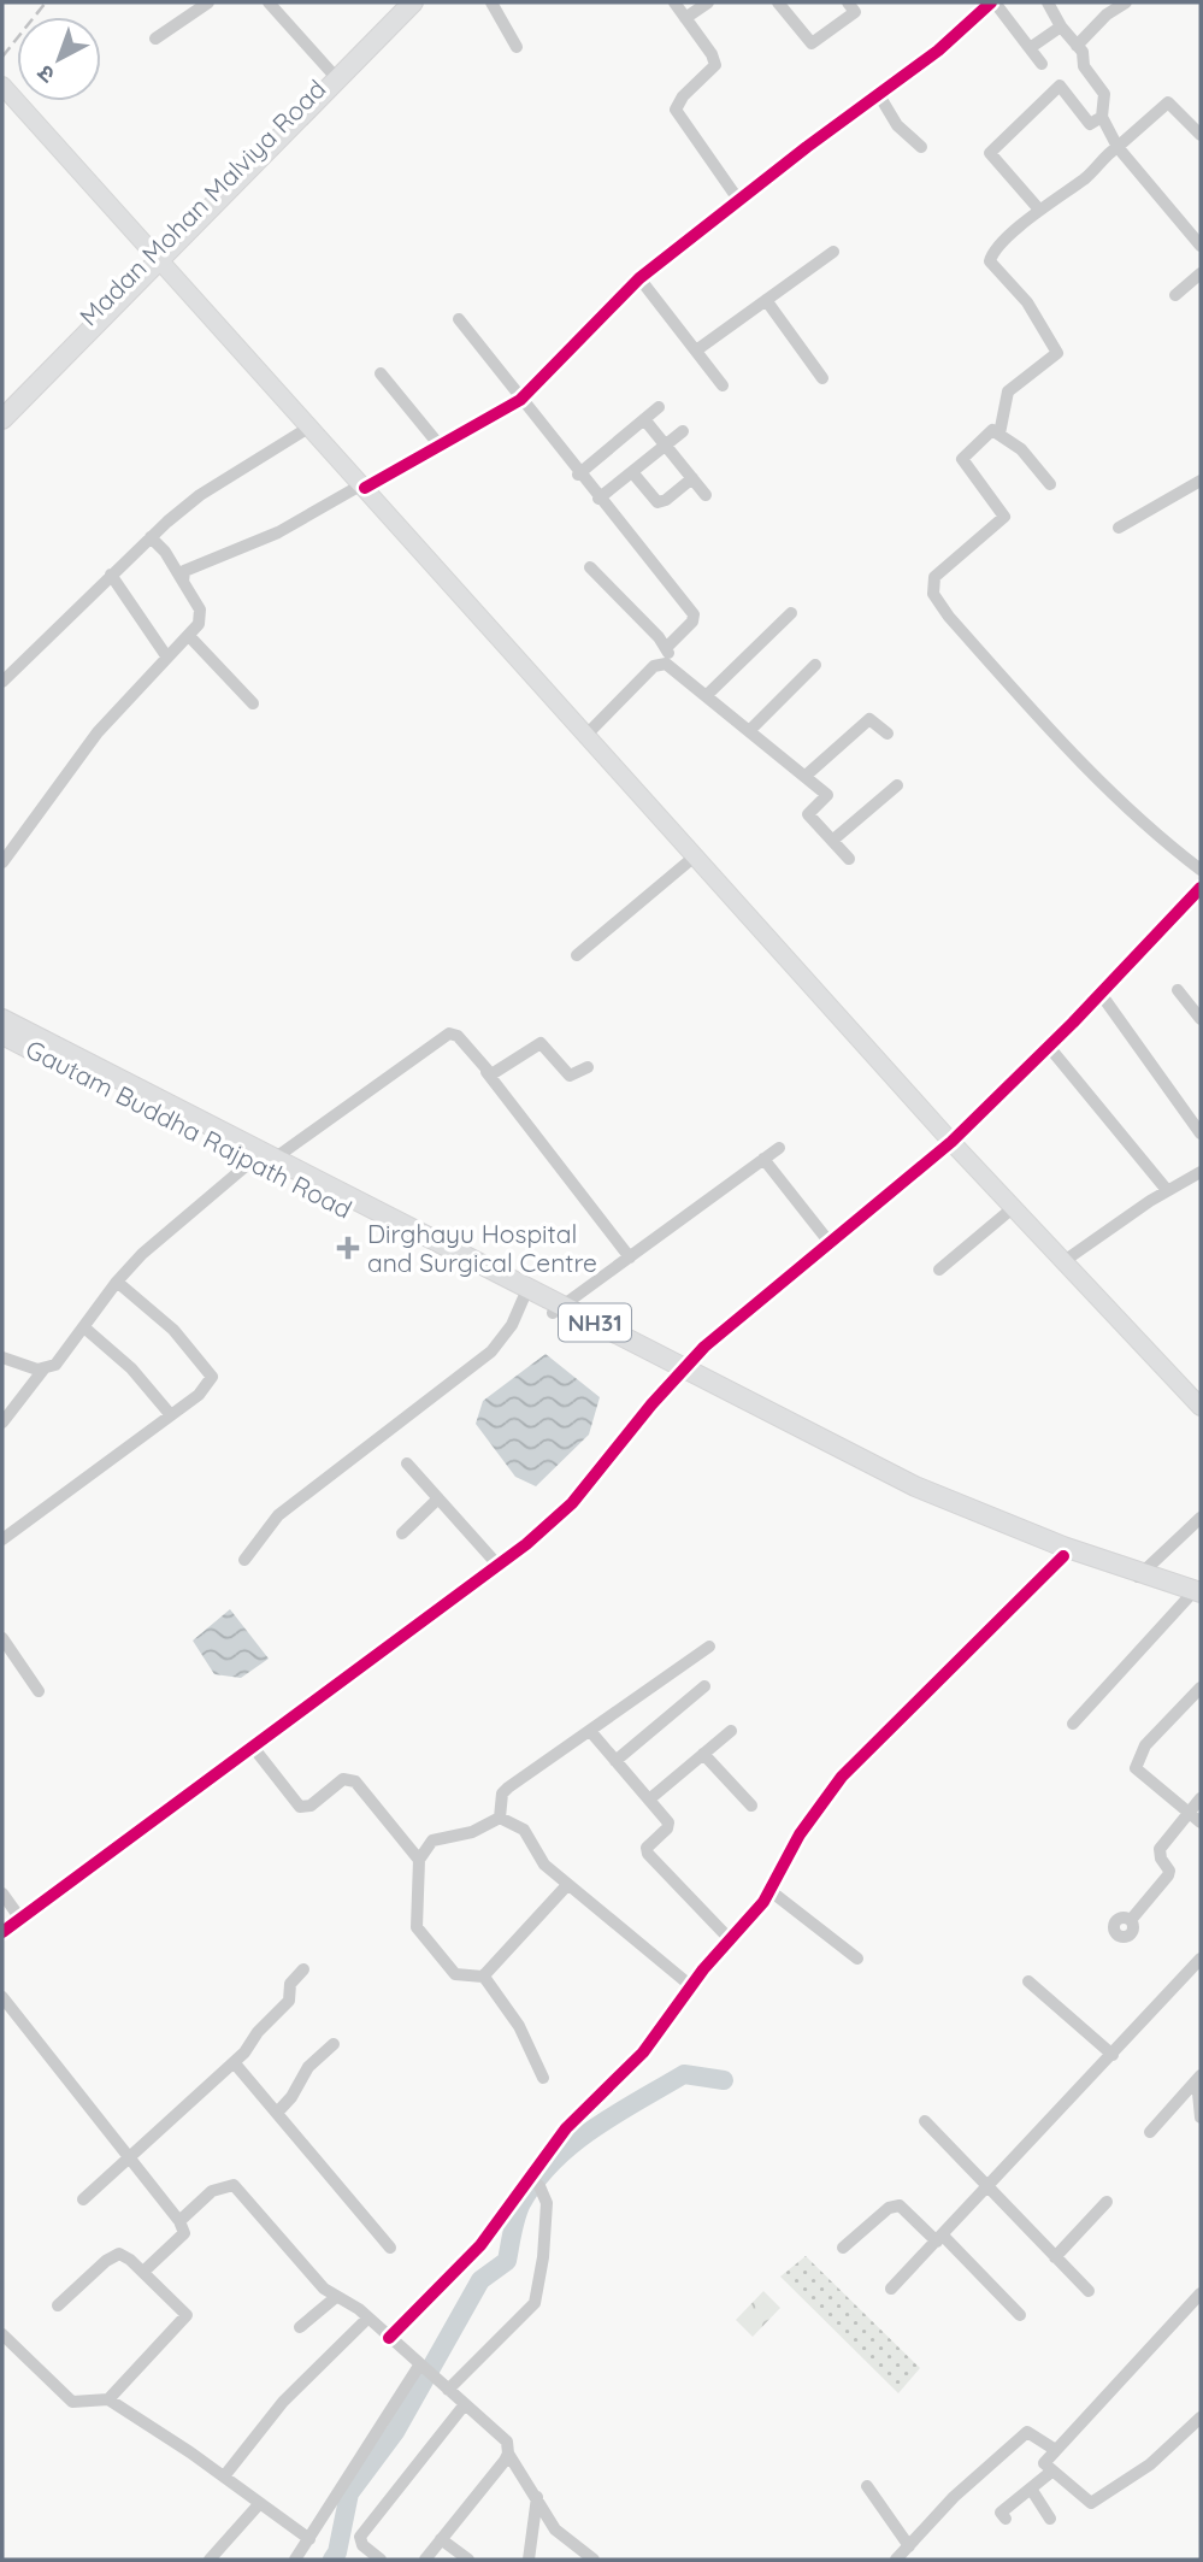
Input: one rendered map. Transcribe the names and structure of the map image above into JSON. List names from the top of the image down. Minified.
{"streets":{"highway":["Madan Mohan Malviya Road","Gautam Buddha Rajpath Road","NH31"]},"crossings":[["Gautam Buddha Rajpath Road","NH31"]],"places":{"health":["Dirghayu Hospital and Surgical Centre"]},"north":"bottom left"}
